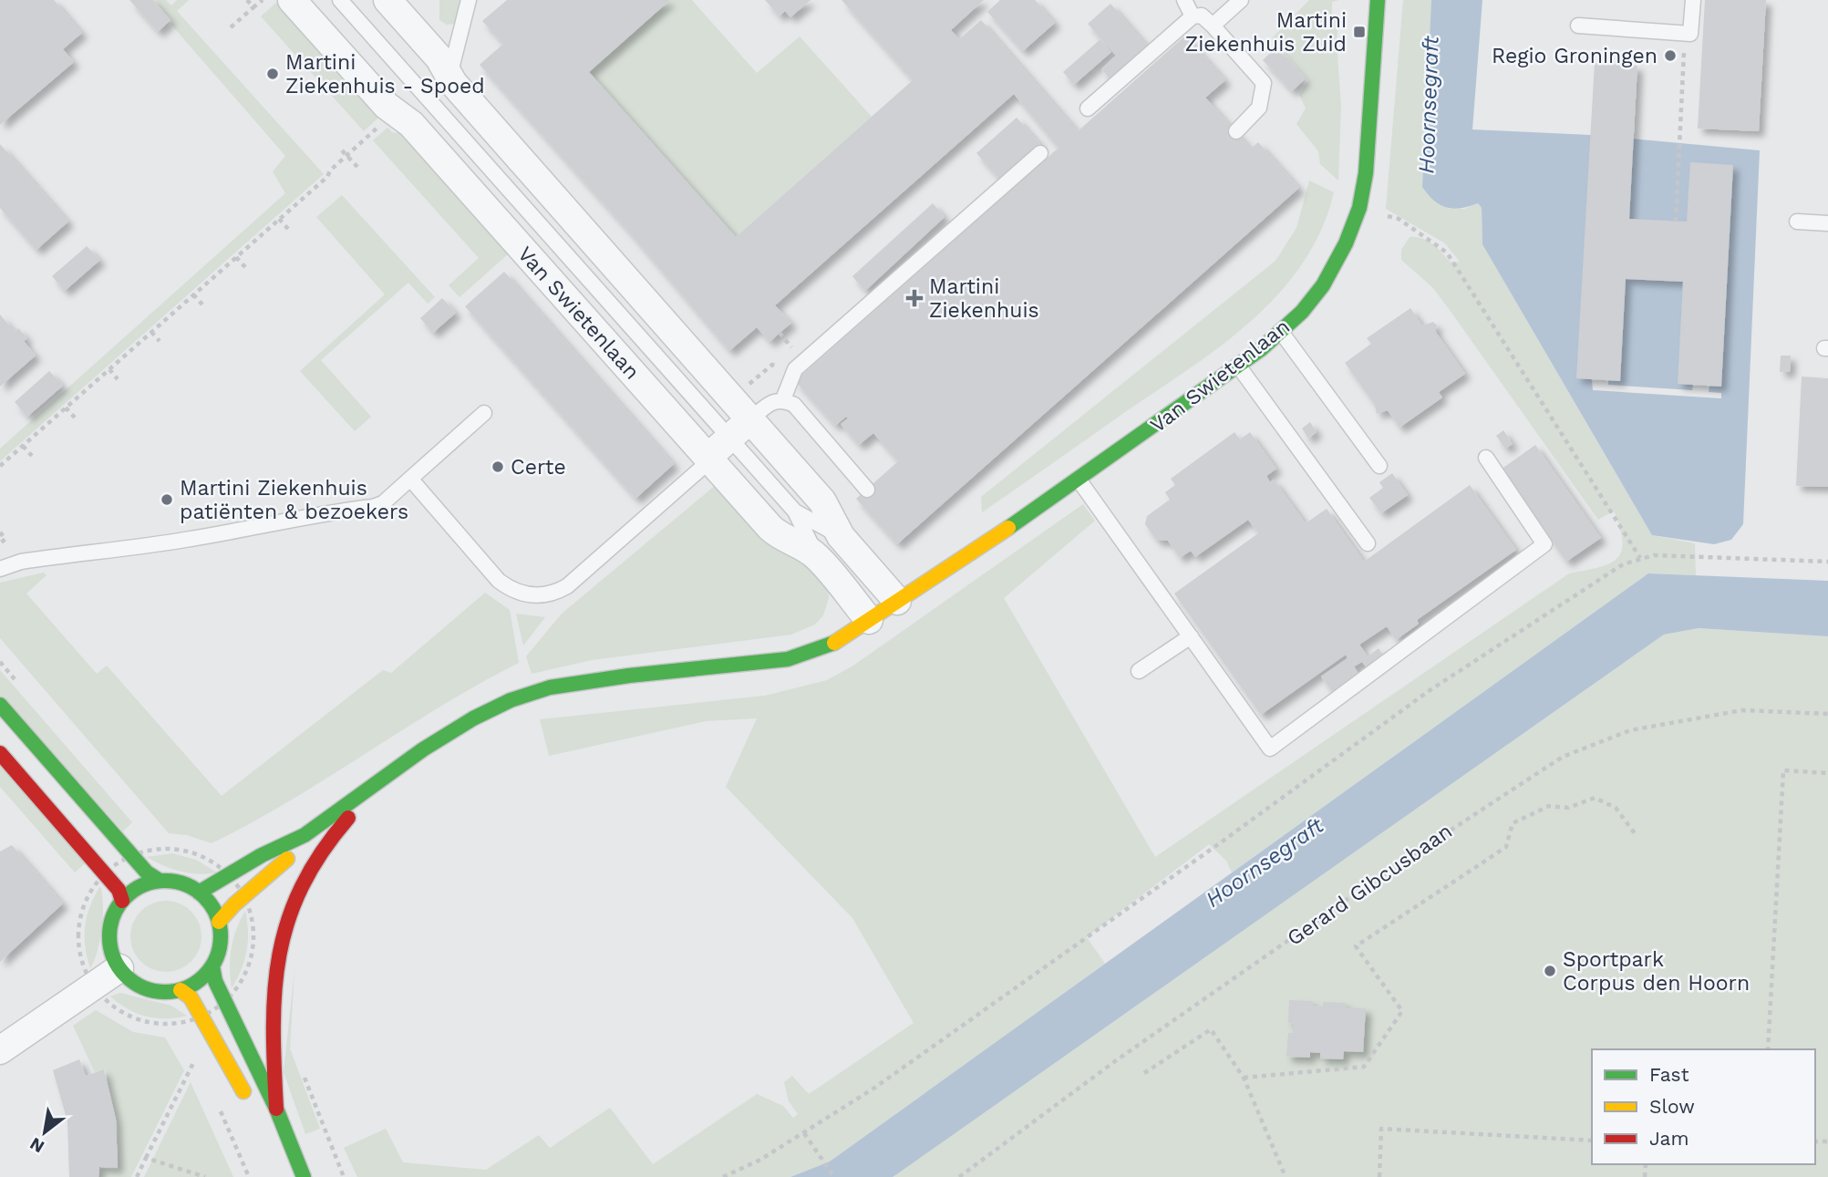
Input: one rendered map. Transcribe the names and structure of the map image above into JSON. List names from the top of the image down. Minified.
{"streets":{"street":["Van Swietenlaan"],"path":["Gerard Gibcusbaan"]},"water":["Hoornsegraft"],"places":{"transit":["Martini Ziekenhuis Zuid"],"other":["Regio Groningen","Martini Ziekenhuis - Spoed","Certe","Martini Ziekenhuis patiënten & bezoekers","Sportpark Corpus den Hoorn"],"health":["Martini Ziekenhuis"]},"legend":["Fast","Slow","Jam"],"north":"bottom left"}
